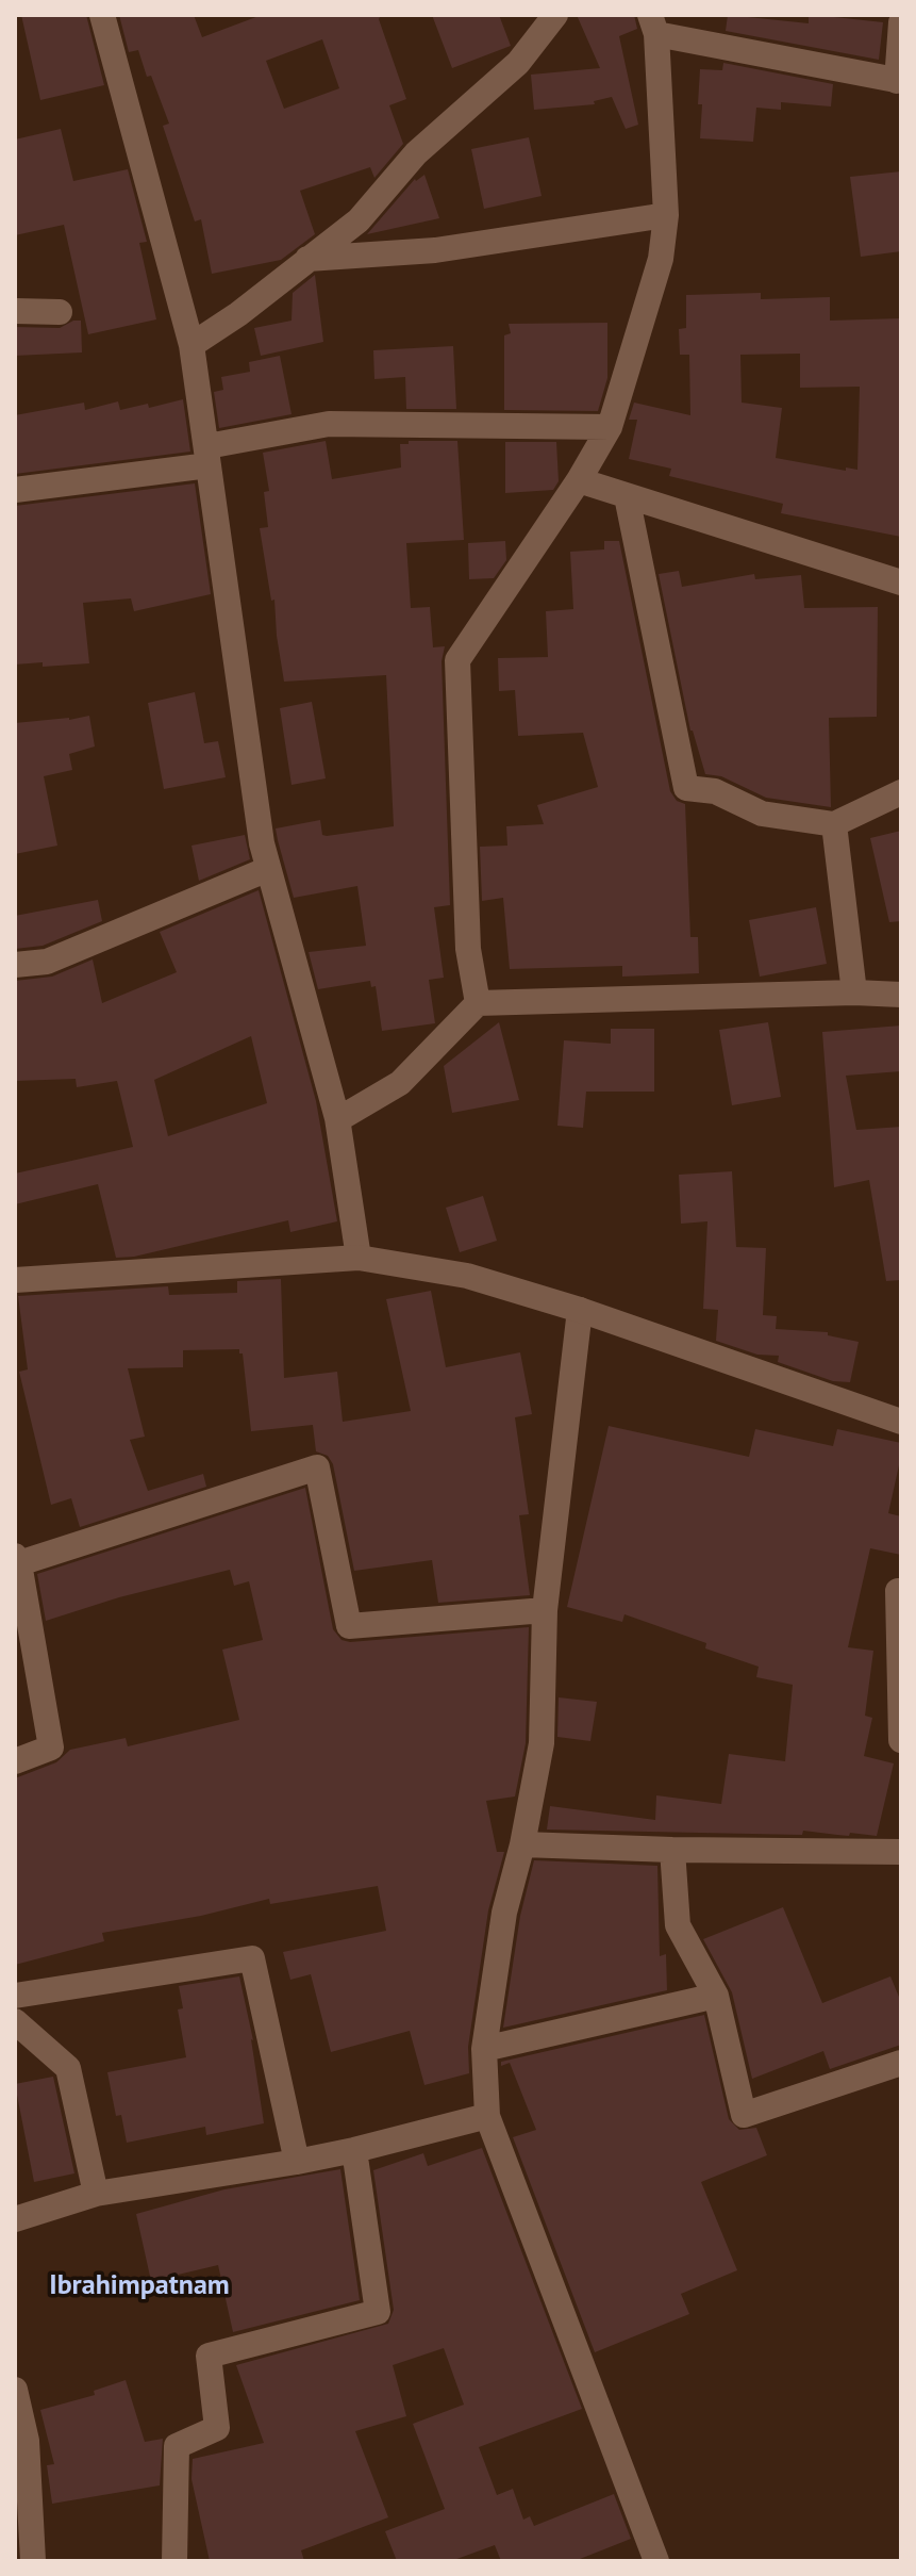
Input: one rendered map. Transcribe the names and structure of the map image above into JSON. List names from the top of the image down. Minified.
{"districts":["Ibrahimpatnam"]}
